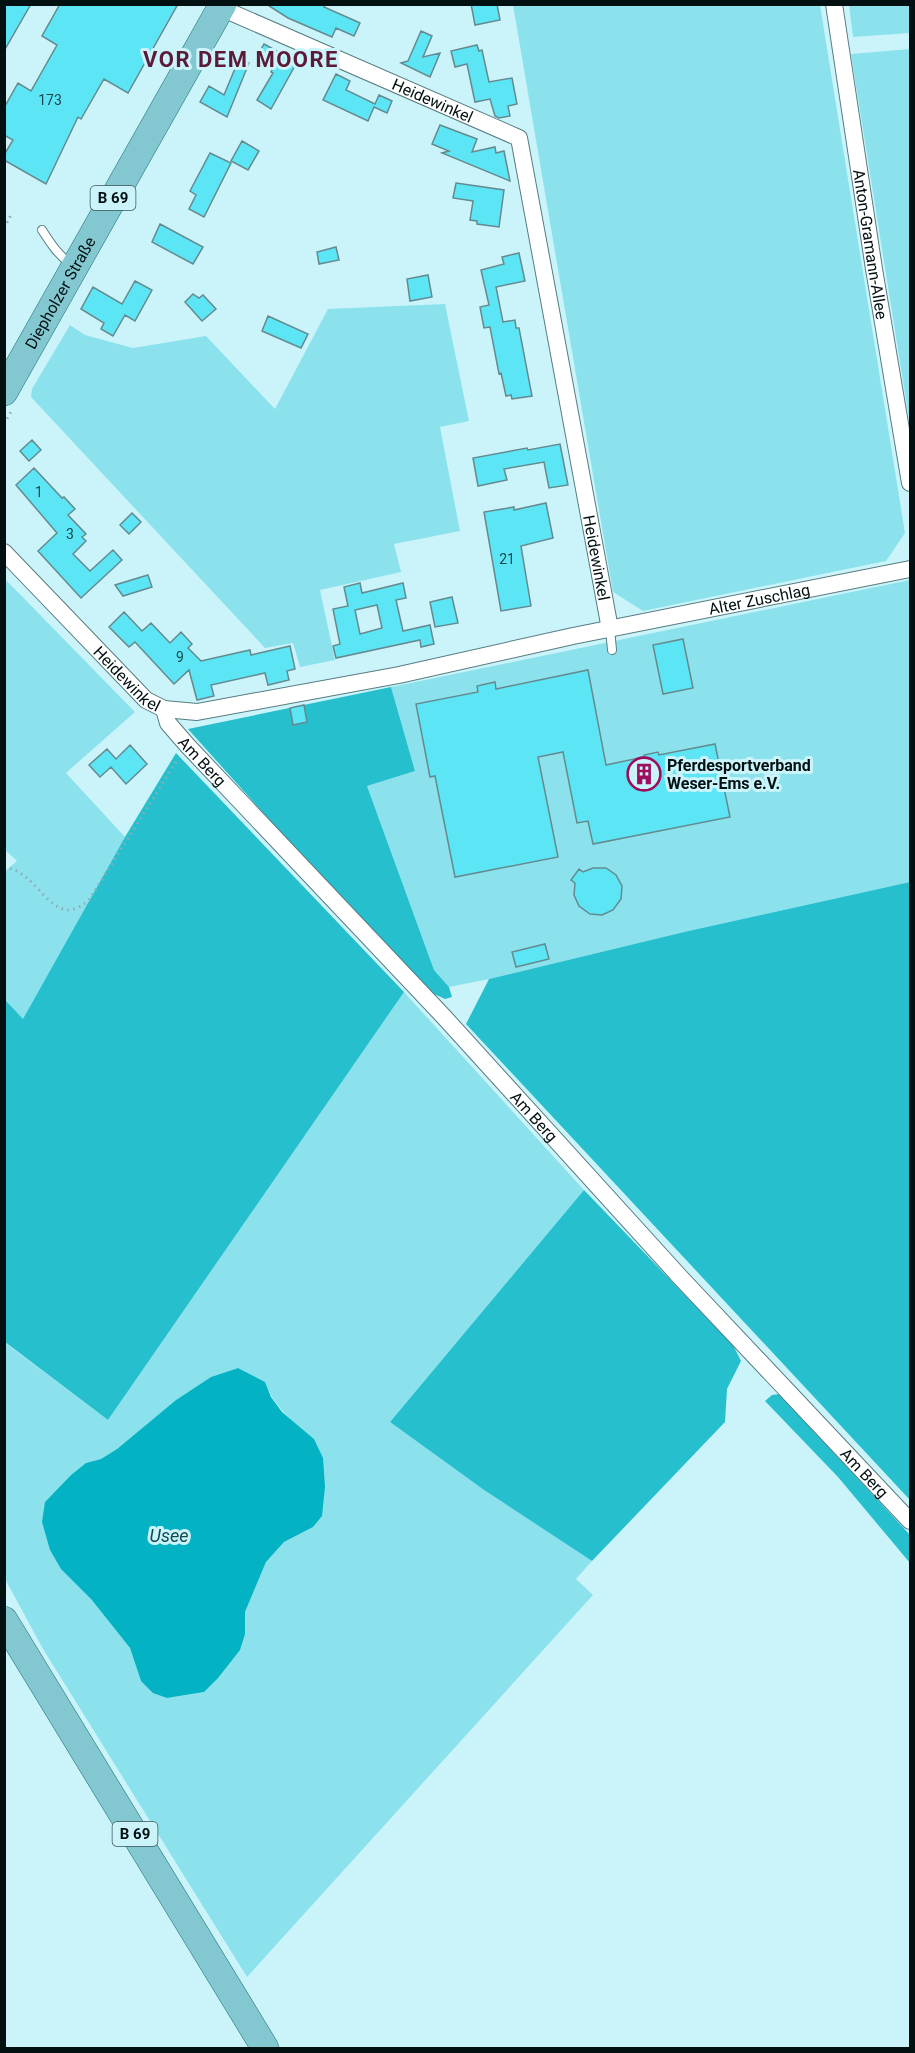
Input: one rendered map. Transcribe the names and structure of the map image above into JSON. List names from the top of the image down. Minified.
{"streets":{"main road":["B 69","Diepholzer Straße"],"street":["Heidewinkel","Anton-Gramann-Allee","Alter Zuschlag","Am Berg"]},"crossings":[["Heidewinkel","Diepholzer Straße"],["Heidewinkel","Alter Zuschlag"],["Heidewinkel","Am Berg"]],"districts":["VOR DEM MOORE"],"water":["Usee"],"places":{"building":["Pferdesportverband Weser-Ems e.V."]},"house_numbers":["173","1","3","21","9"]}
